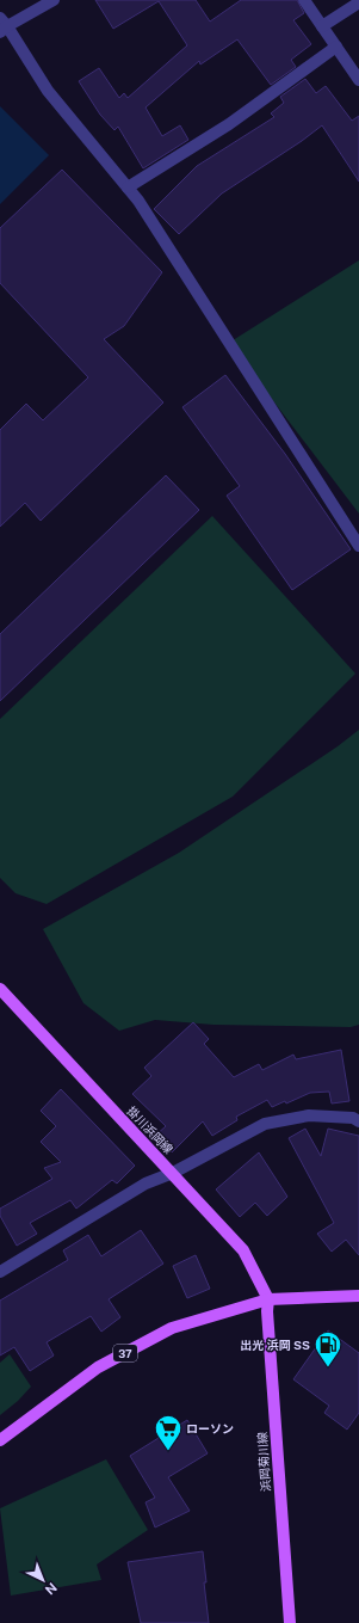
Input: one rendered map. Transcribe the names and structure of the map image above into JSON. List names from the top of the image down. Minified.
{"streets":{"main road":["掛川浜岡線","37","浜岡菊川線"]},"crossings":[["掛川浜岡線","37"],["掛川浜岡線","浜岡菊川線"],["37","浜岡菊川線"]],"places":{"fuel station":["出光 浜岡 SS"],"supermarket":["ローソン"]},"north":"bottom right"}
